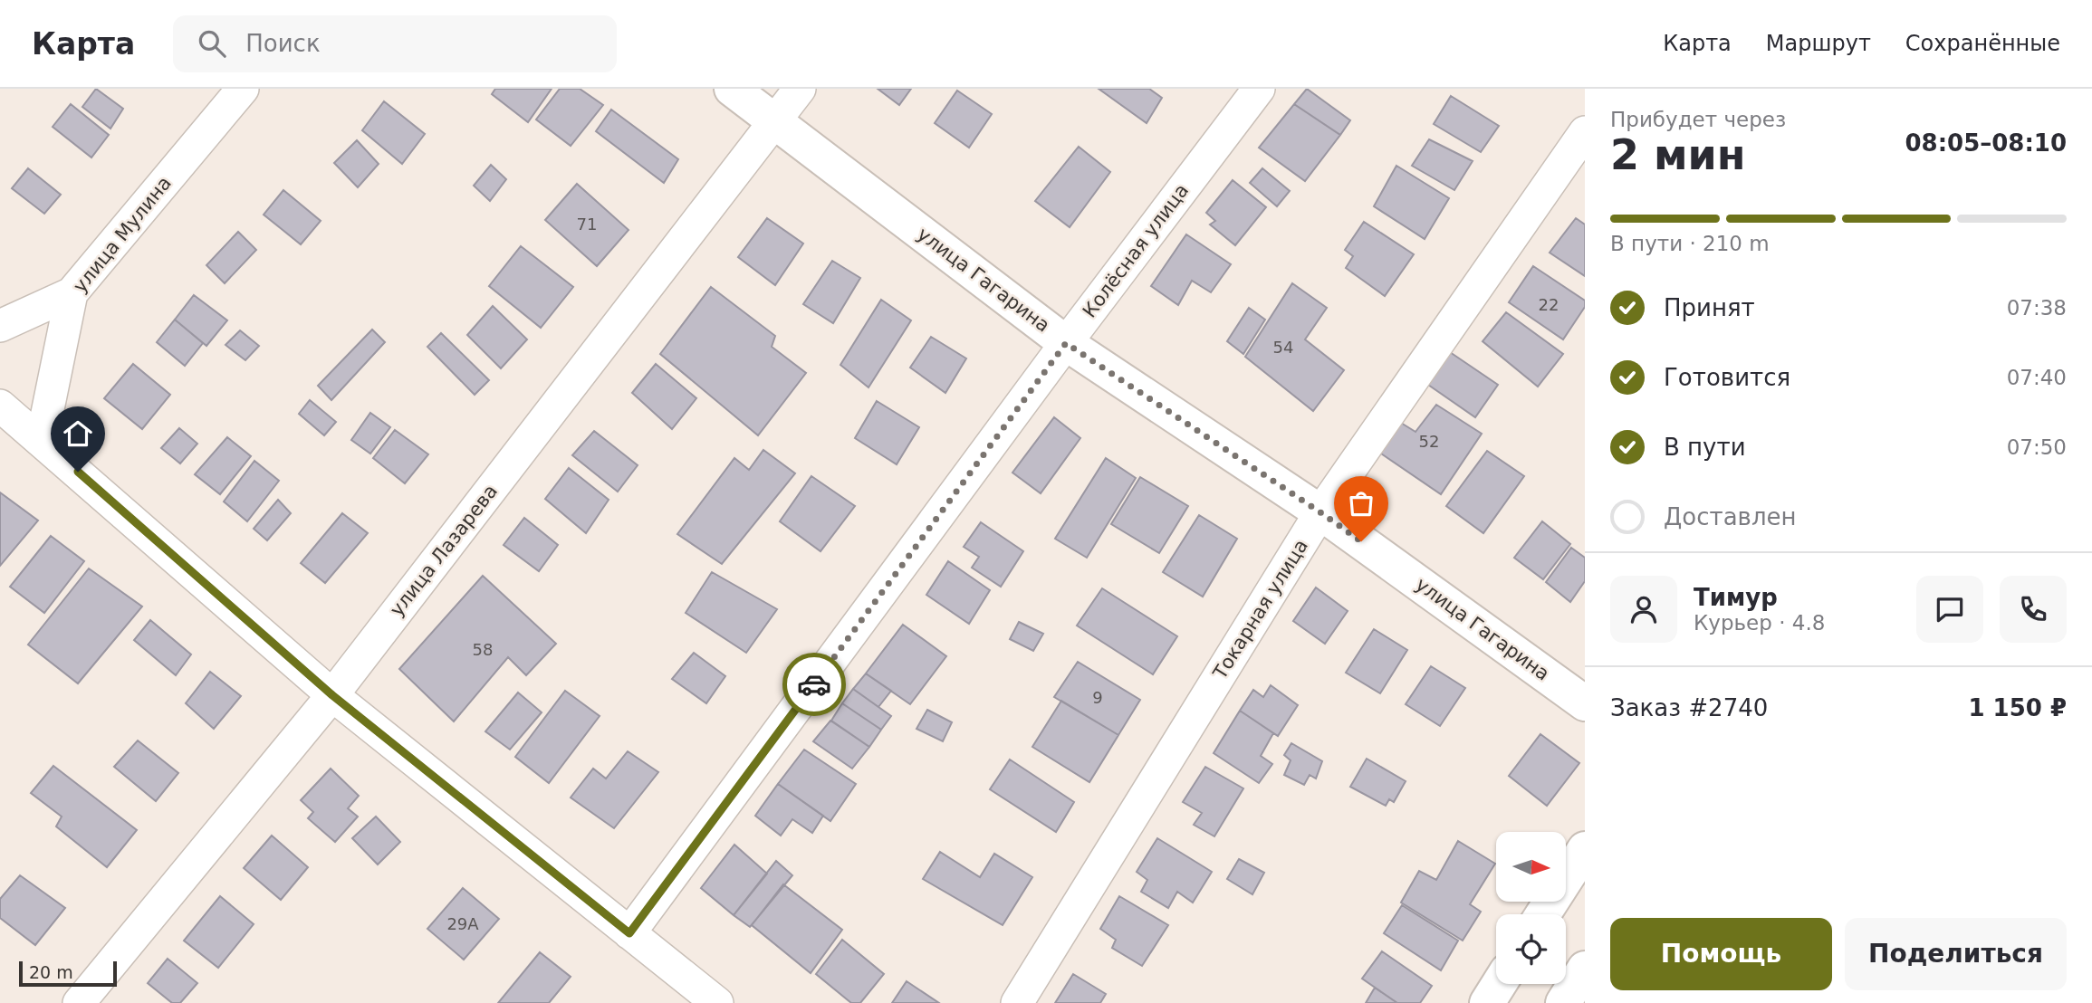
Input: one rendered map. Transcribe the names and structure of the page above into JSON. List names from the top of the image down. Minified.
{"streets":{"street":["улица Мулина","Колёсная улица","улица Гагарина","улица Лазарева","Токарная улица"]},"crossings":[["Колёсная улица","улица Гагарина"],["улица Гагарина","улица Лазарева"],["улица Гагарина","Токарная улица"]],"house_numbers":["71","22","54","52","58","9","29А"],"scale_bar":"20 m","north":"right","page":{"header":"Карта","search":"Поиск","nav":["Карта","Маршрут","Сохранённые"],"heading":["2 мин","Прибудет через","08:05–08:10"],"panel":["Тимур","Курьер · 4.8","Заказ #2740","1 150 ₽"],"bar":"В пути · 210 m","list":[["Принят","07:38"],["Готовится","07:40"],["В пути","07:50"],"Доставлен"],"buttons":["Помощь","Поделиться"],"scale":"20 m"}}
